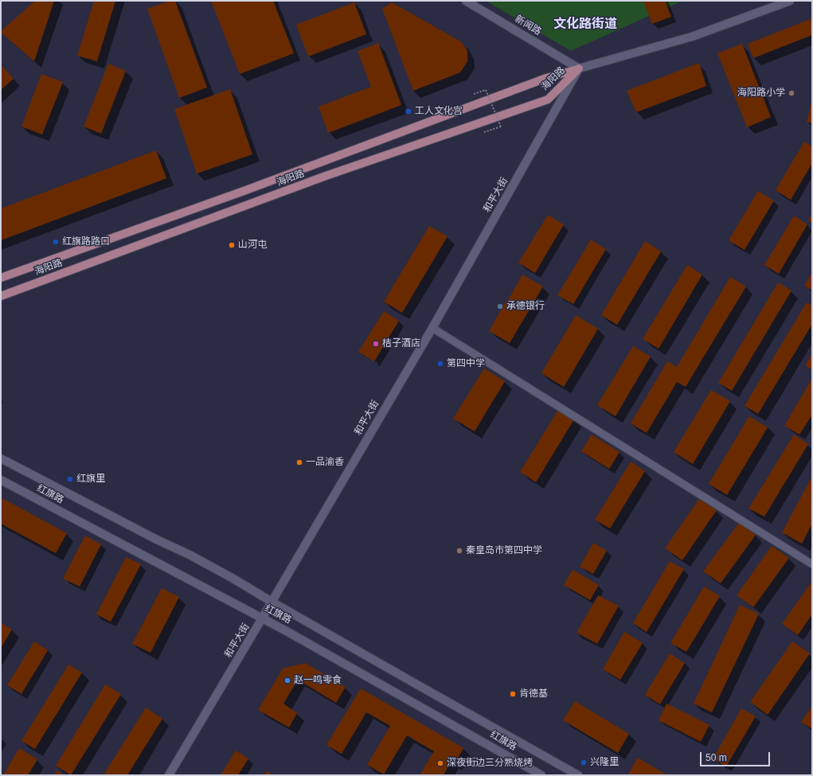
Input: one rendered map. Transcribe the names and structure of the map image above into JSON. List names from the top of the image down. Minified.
{"streets":{"main road":["新闻路","海阳路","和平大街","红旗路"]},"crossings":[["新闻路","海阳路"],["新闻路","和平大街"],["海阳路","和平大街"],["和平大街","红旗路"]],"districts":["文化路街道"],"places":["海阳路小学","工人文化宫","红旗路路口","山河屯","承德银行","桔子酒店","第四中学","一品渝香","红旗里","秦皇岛市第四中学","赵一鸣零食","肯德基","兴隆里","深夜街边三分熟烧烤"],"scale_bar":"50 m"}
